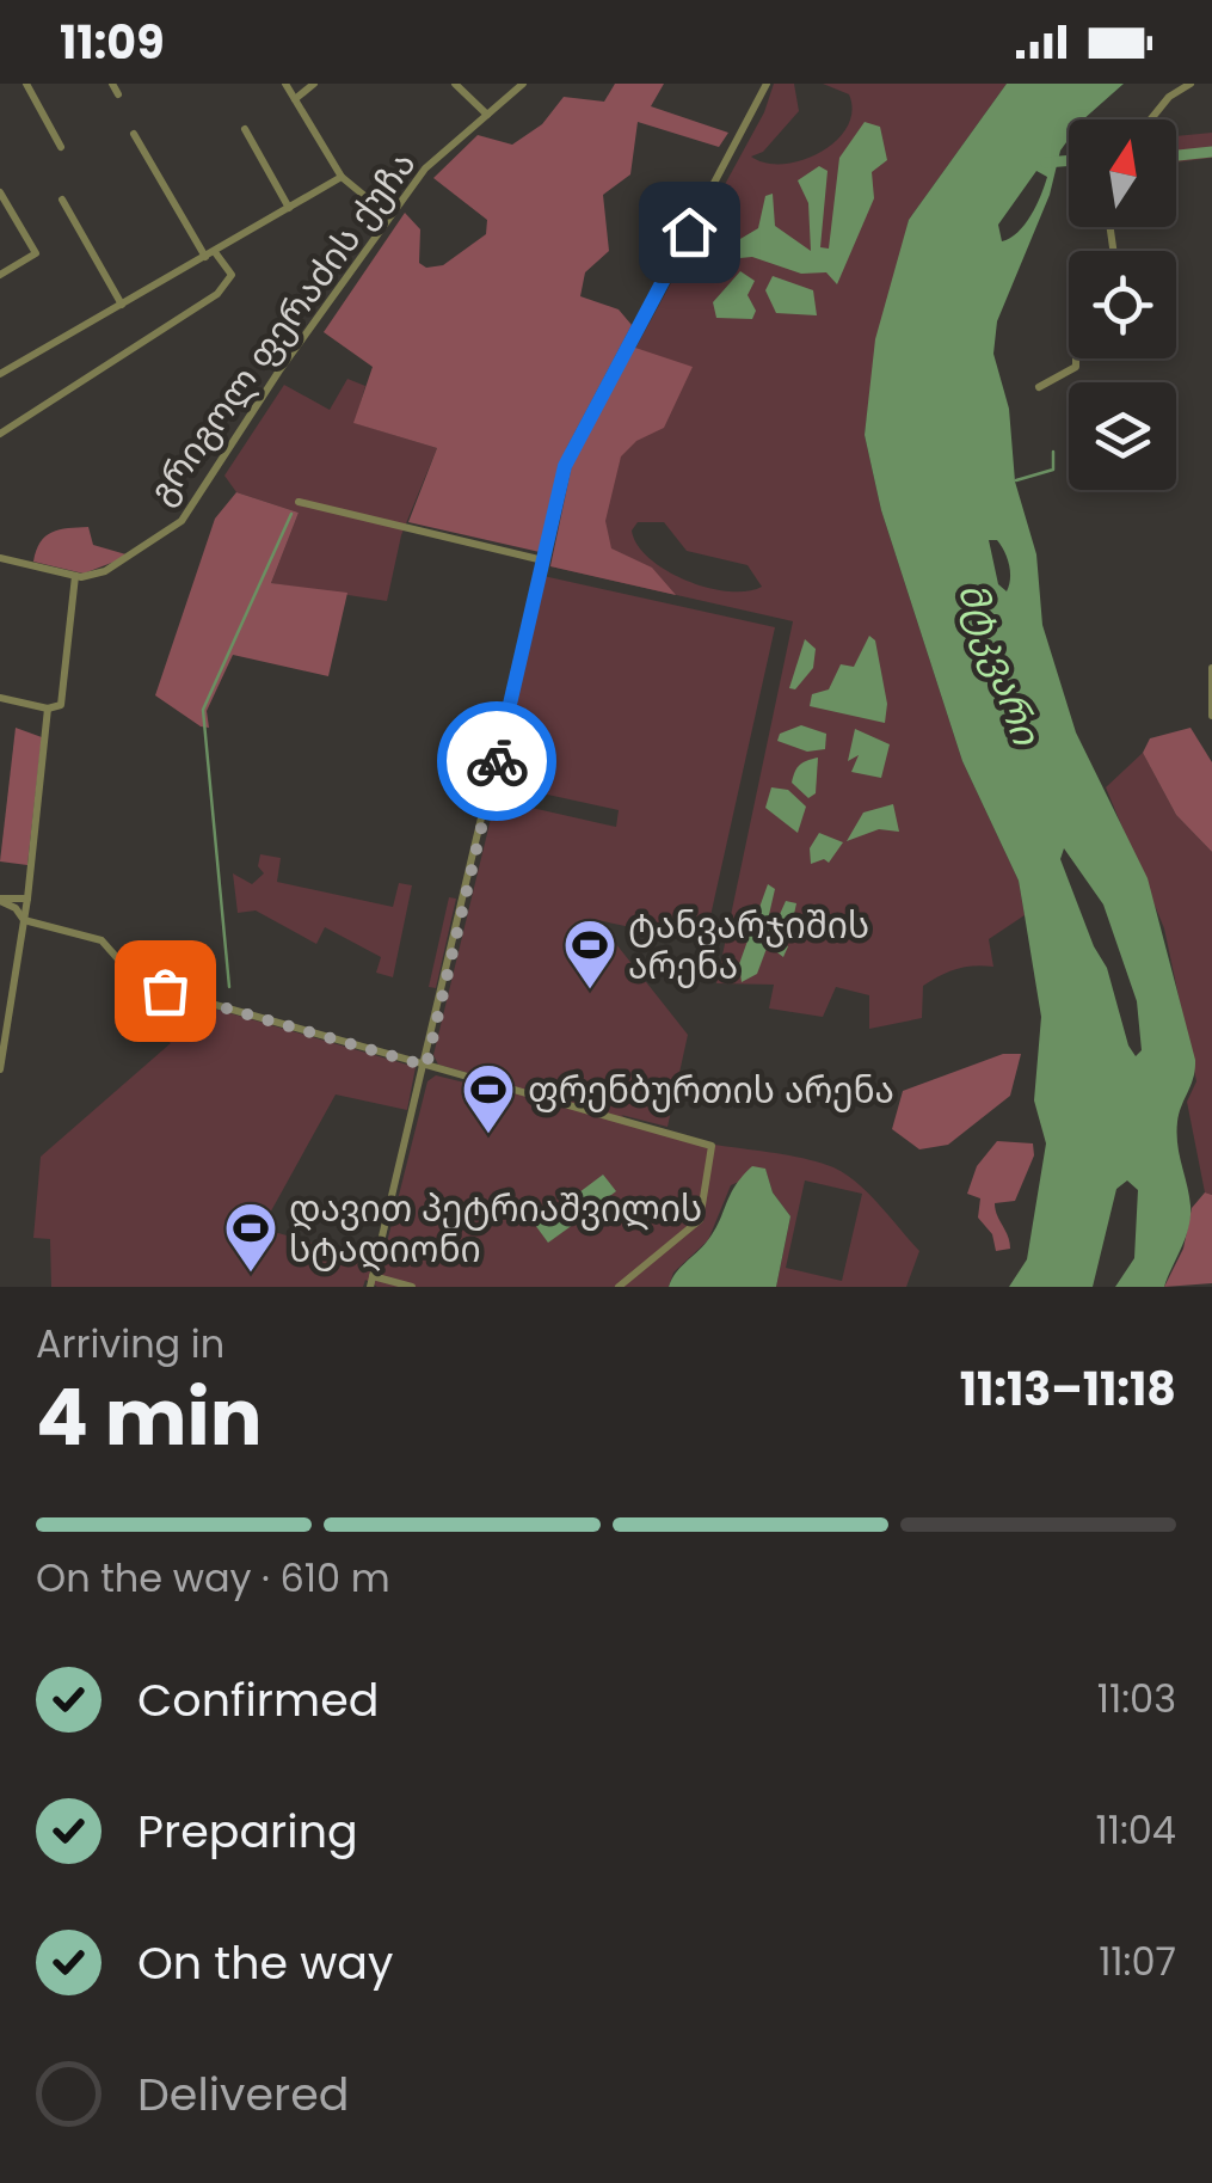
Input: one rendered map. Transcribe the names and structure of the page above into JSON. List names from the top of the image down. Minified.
{"streets":{"street":["გრიგოლ ფერაძის ქუჩა"]},"water":["მტკვარი"],"places":{"sports":["ტანვარჯიშის არენა","ფრენბურთის არენა","დავით პეტრიაშვილის სტადიონი"]},"north":"top","page":{"status":"11:09","heading":["4 min","Arriving in","11:13–11:18"],"bar":"On the way · 610 m","list":[["Confirmed","11:03"],["Preparing","11:04"],["On the way","11:07"],"Delivered"]}}
